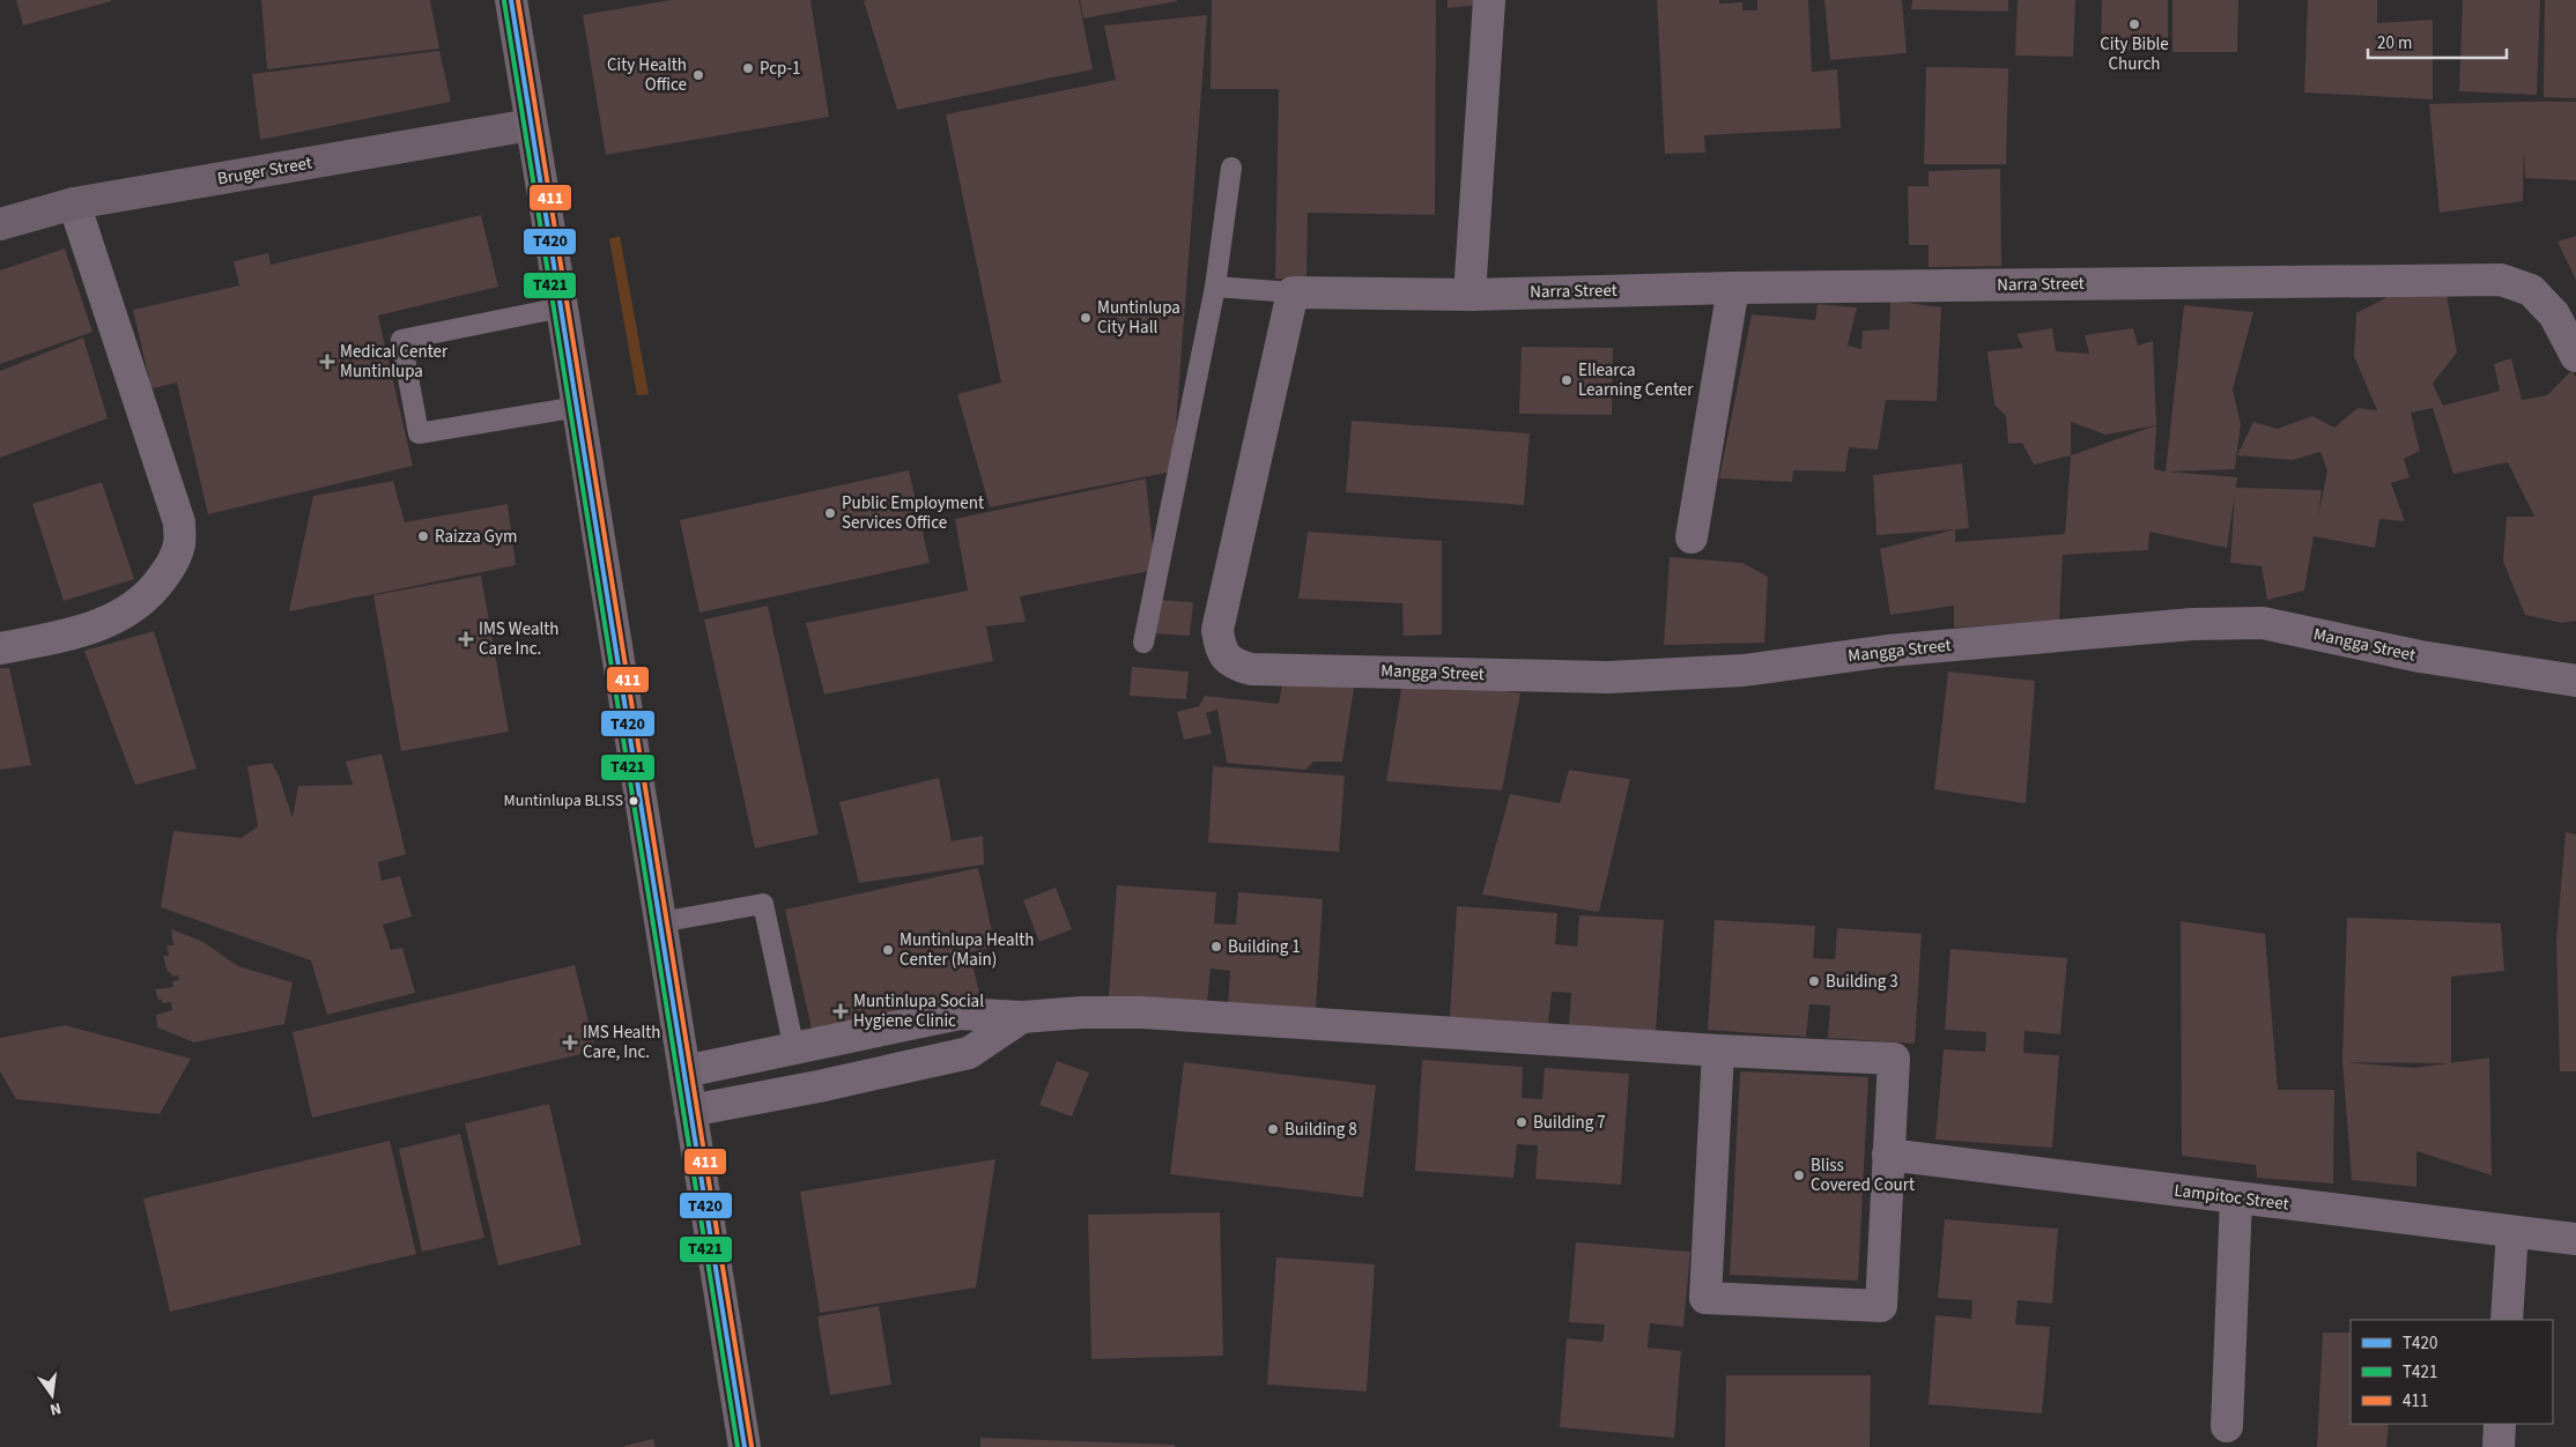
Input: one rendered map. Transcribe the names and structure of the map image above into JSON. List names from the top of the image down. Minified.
{"streets":{"street":["Bruger Street","Narra Street","Mangga Street","Lampitoc Street"]},"crossings":[["Narra Street","Mangga Street"]],"places":{"other":["City Bible Church","Pcp-1","City Health Office","Muntinlupa City Hall","Ellearca Learning Center","Public Employment Services Office","Raizza Gym","Muntinlupa BLISS","Building 1","Muntinlupa Health Center (Main)","Building 3","Building 7","Building 8","Bliss Covered Court"],"health":["Medical Center Muntinlupa","IMS Wealth Care Inc.","Muntinlupa Social Hygiene Clinic","IMS Health Care, Inc."]},"lines":["transit line T420","transit line 411","transit line T421"],"legend":["T420","T421","411"],"scale_bar":"20 m","north":"bottom"}
